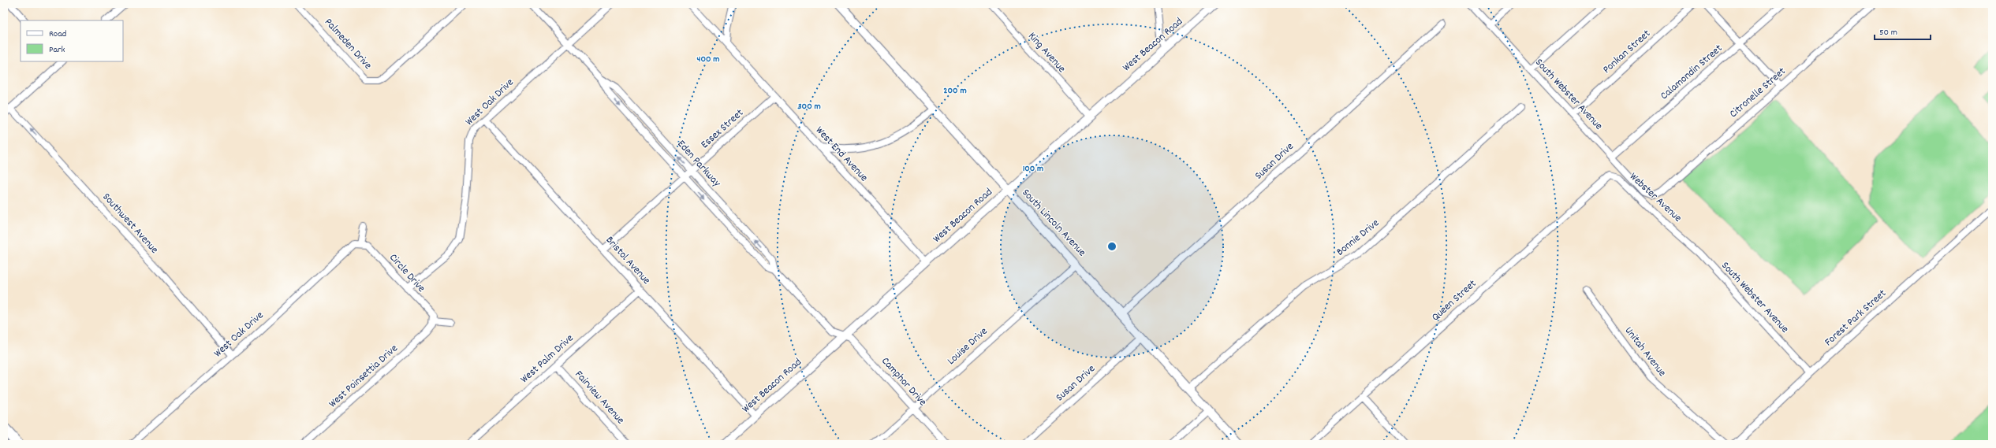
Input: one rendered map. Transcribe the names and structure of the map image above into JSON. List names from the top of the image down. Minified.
{"streets":{"street":["Palmeden Drive","West Beacon Road","Ponkan Street","King Avenue","Calamondin Street","Citronelle Street","South Webster Avenue","West Oak Drive","Essex Street","West End Avenue","Susan Drive","Eden Parkway","Webster Avenue","South Lincoln Avenue","Southwest Avenue","Bonnie Drive","Bristol Avenue","Circle Drive","Queen Street","Forest Park Street","Louise Drive","Unitah Avenue","West Palm Drive","West Poinsettia Drive","Camphor Drive","Fairview Avenue"]},"crossings":[["West Beacon Road","King Avenue"],["West Beacon Road","West End Avenue"],["West Beacon Road","Eden Parkway"],["West Beacon Road","South Lincoln Avenue"],["West Beacon Road","Bristol Avenue"],["West Beacon Road","Camphor Drive"],["Ponkan Street","South Webster Avenue"],["Calamondin Street","South Webster Avenue"],["Citronelle Street","South Webster Avenue"],["South Webster Avenue","Webster Avenue"],["South Webster Avenue","Forest Park Street"],["West Oak Drive","Eden Parkway"],["West Oak Drive","Southwest Avenue"],["West Oak Drive","Bristol Avenue"],["West Oak Drive","Circle Drive"],["Essex Street","West End Avenue"],["Essex Street","Eden Parkway"],["Susan Drive","South Lincoln Avenue"],["Eden Parkway","Camphor Drive"],["Webster Avenue","Queen Street"],["South Lincoln Avenue","Bonnie Drive"],["South Lincoln Avenue","Louise Drive"],["Bristol Avenue","West Palm Drive"],["Circle Drive","West Poinsettia Drive"],["Louise Drive","Camphor Drive"],["West Palm Drive","Fairview Avenue"]],"one_way":["Southwest Avenue"],"legend":["Road","Park"],"scale_bar":"50 m","rings":["400 m","200 m","300 m","100 m"]}
